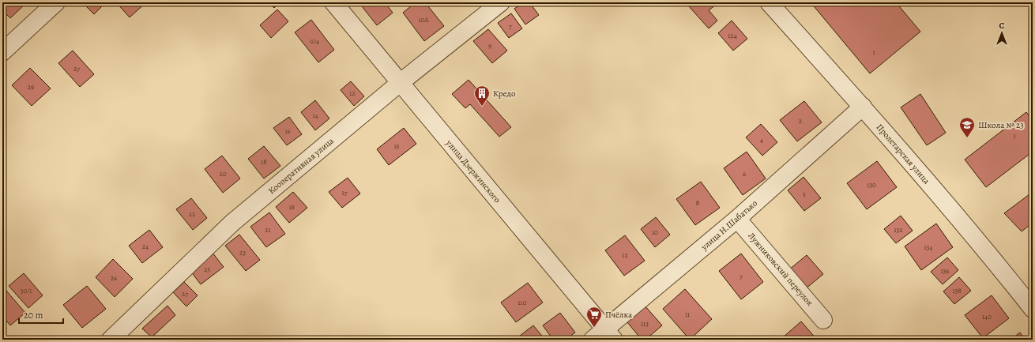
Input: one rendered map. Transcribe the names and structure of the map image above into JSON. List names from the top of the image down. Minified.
{"streets":{"street":["Пролетарская улица","Кооперативная улица","улица Дзержинского","улица Н.Шабатько","Лужниковский переулок"]},"crossings":[["Пролетарская улица","улица Н.Шабатько"],["Кооперативная улица","улица Дзержинского"],["улица Дзержинского","улица Н.Шабатько"],["улица Н.Шабатько","Лужниковский переулок"]],"places":{"building":["Кредо"],"school or university":["Школа № 23"],"supermarket":["Пчёлка"]},"house_numbers":["10А","7","124","104","9","1","27","29","12","14","2","16","1","4","15","18","20","6","130","17","5","8","19","22","21","132","10","24","134","23","12","25","136","7","26","30/1","138","27","110","11","140","113"],"scale_bar":"20 m","north":"top"}
